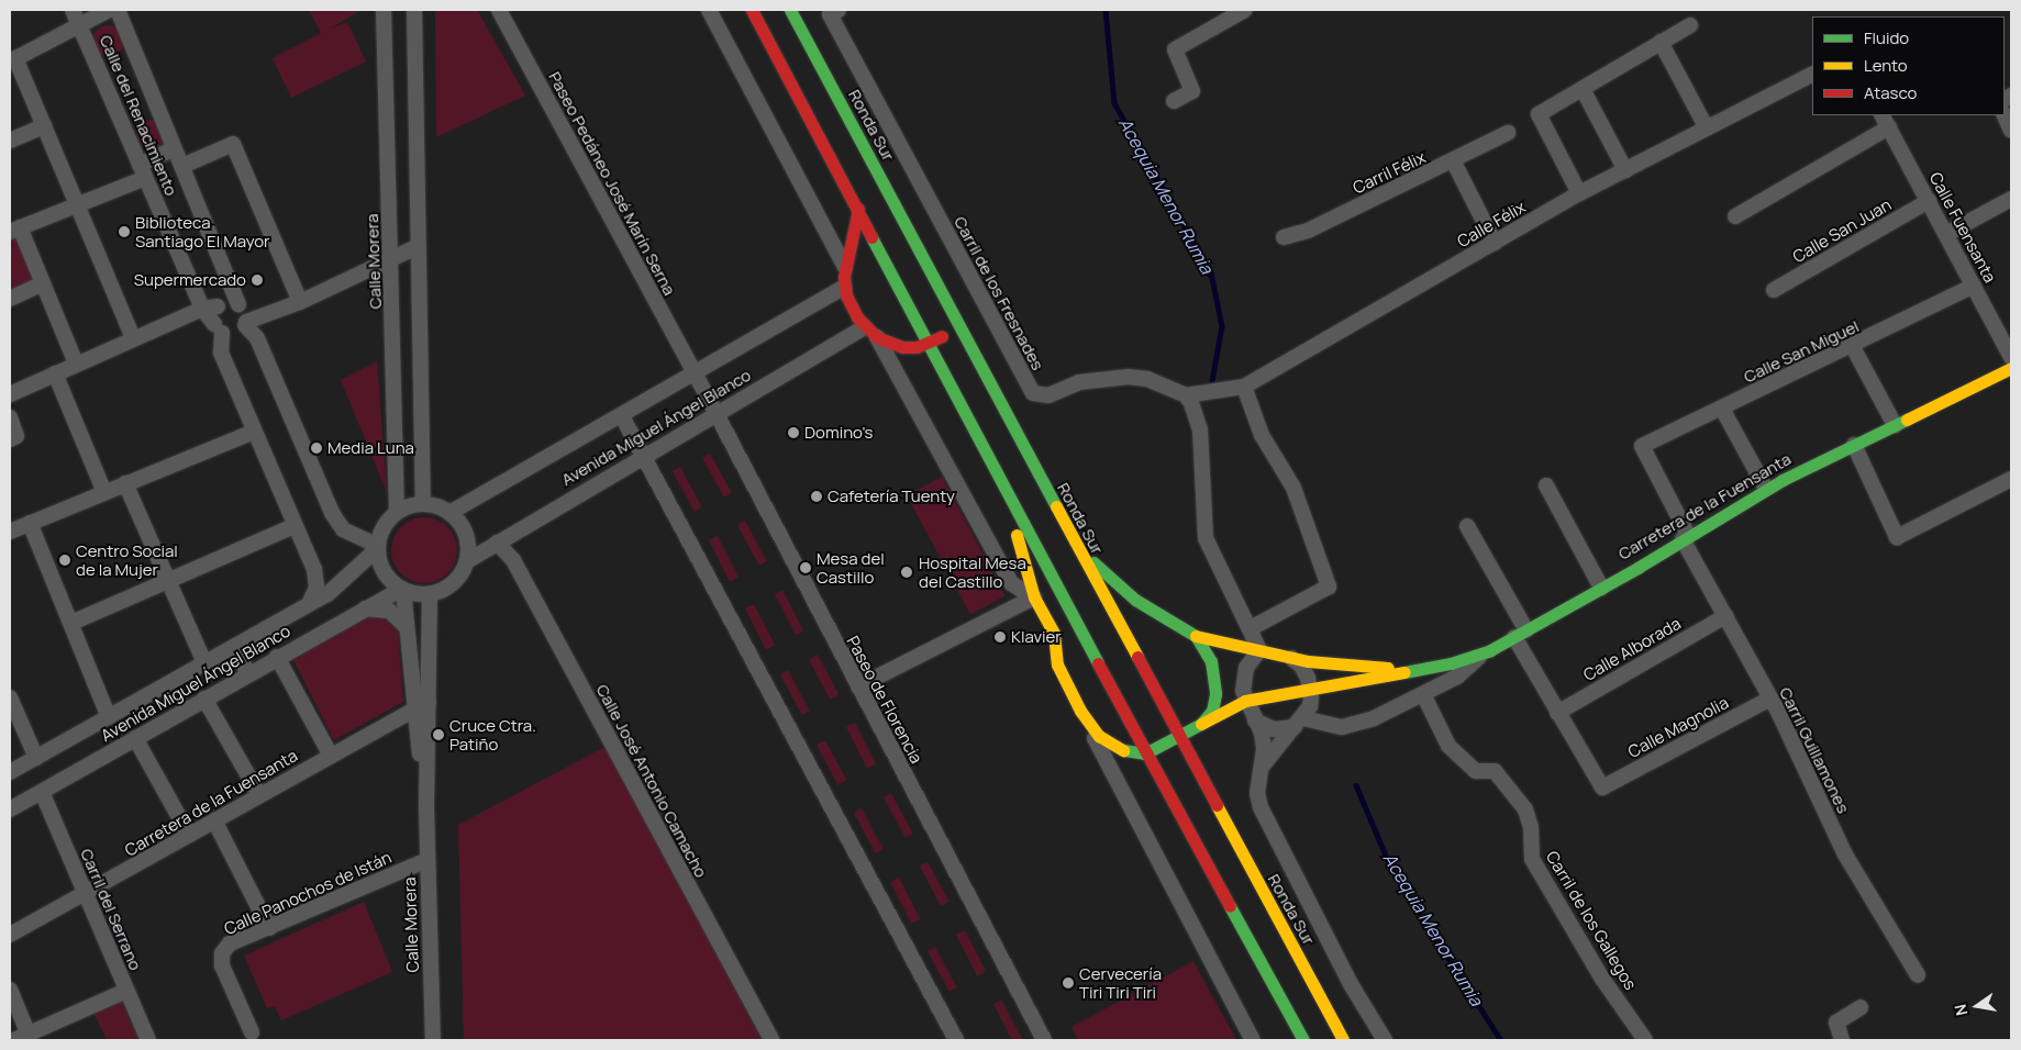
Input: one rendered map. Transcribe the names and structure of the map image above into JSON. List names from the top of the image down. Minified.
{"streets":{"main road":["Ronda Sur","Carretera de la Fuensanta"],"street":["Calle del Renacimiento","Carril Félix","Paseo Pedáneo José Marín Serna","Calle Félix","Calle Fuensanta","Calle San Juan","Calle Morera","Carril de los Fresnades","Calle San Miguel","Avenida Miguel Ángel Blanco","Calle Alborada","Paseo de Florencia","Calle Magnolia","Carril Guillamones","Calle José Antonio Camacho","Calle Panochos de Istán","Carril del Serrano","Carril de los Gallegos"]},"crossings":[["Ronda Sur","Carretera de la Fuensanta"],["Paseo Pedáneo José Marín Serna","Avenida Miguel Ángel Blanco"],["Paseo Pedáneo José Marín Serna","Paseo de Florencia"],["Calle Félix","Carril de los Fresnades"],["Calle Fuensanta","Calle San Juan"],["Calle Fuensanta","Calle San Miguel"],["Calle Morera","Avenida Miguel Ángel Blanco"],["Calle Morera","Carretera de la Fuensanta"],["Calle Morera","Calle Panochos de Istán"],["Calle San Miguel","Carril Guillamones"],["Avenida Miguel Ángel Blanco","Paseo de Florencia"],["Avenida Miguel Ángel Blanco","Calle José Antonio Camacho"],["Avenida Miguel Ángel Blanco","Carril del Serrano"],["Carretera de la Fuensanta","Carril Guillamones"],["Carretera de la Fuensanta","Carril del Serrano"],["Calle Alborada","Calle Magnolia"],["Calle Alborada","Carril Guillamones"],["Calle Magnolia","Carril Guillamones"]],"water":["Acequia Menor Rumia"],"places":["Biblioteca Santiago El Mayor","Supermercado","Domino's","Media Luna","Cafetería Tuenty","Centro Social de la Mujer","Mesa del Castillo","Hospital Mesa del Castillo","Klavier","Cruce Ctra. Patiño","Cervecería Tiri Tiri Tiri"],"legend":["Fluido","Lento","Atasco"],"north":"left"}
